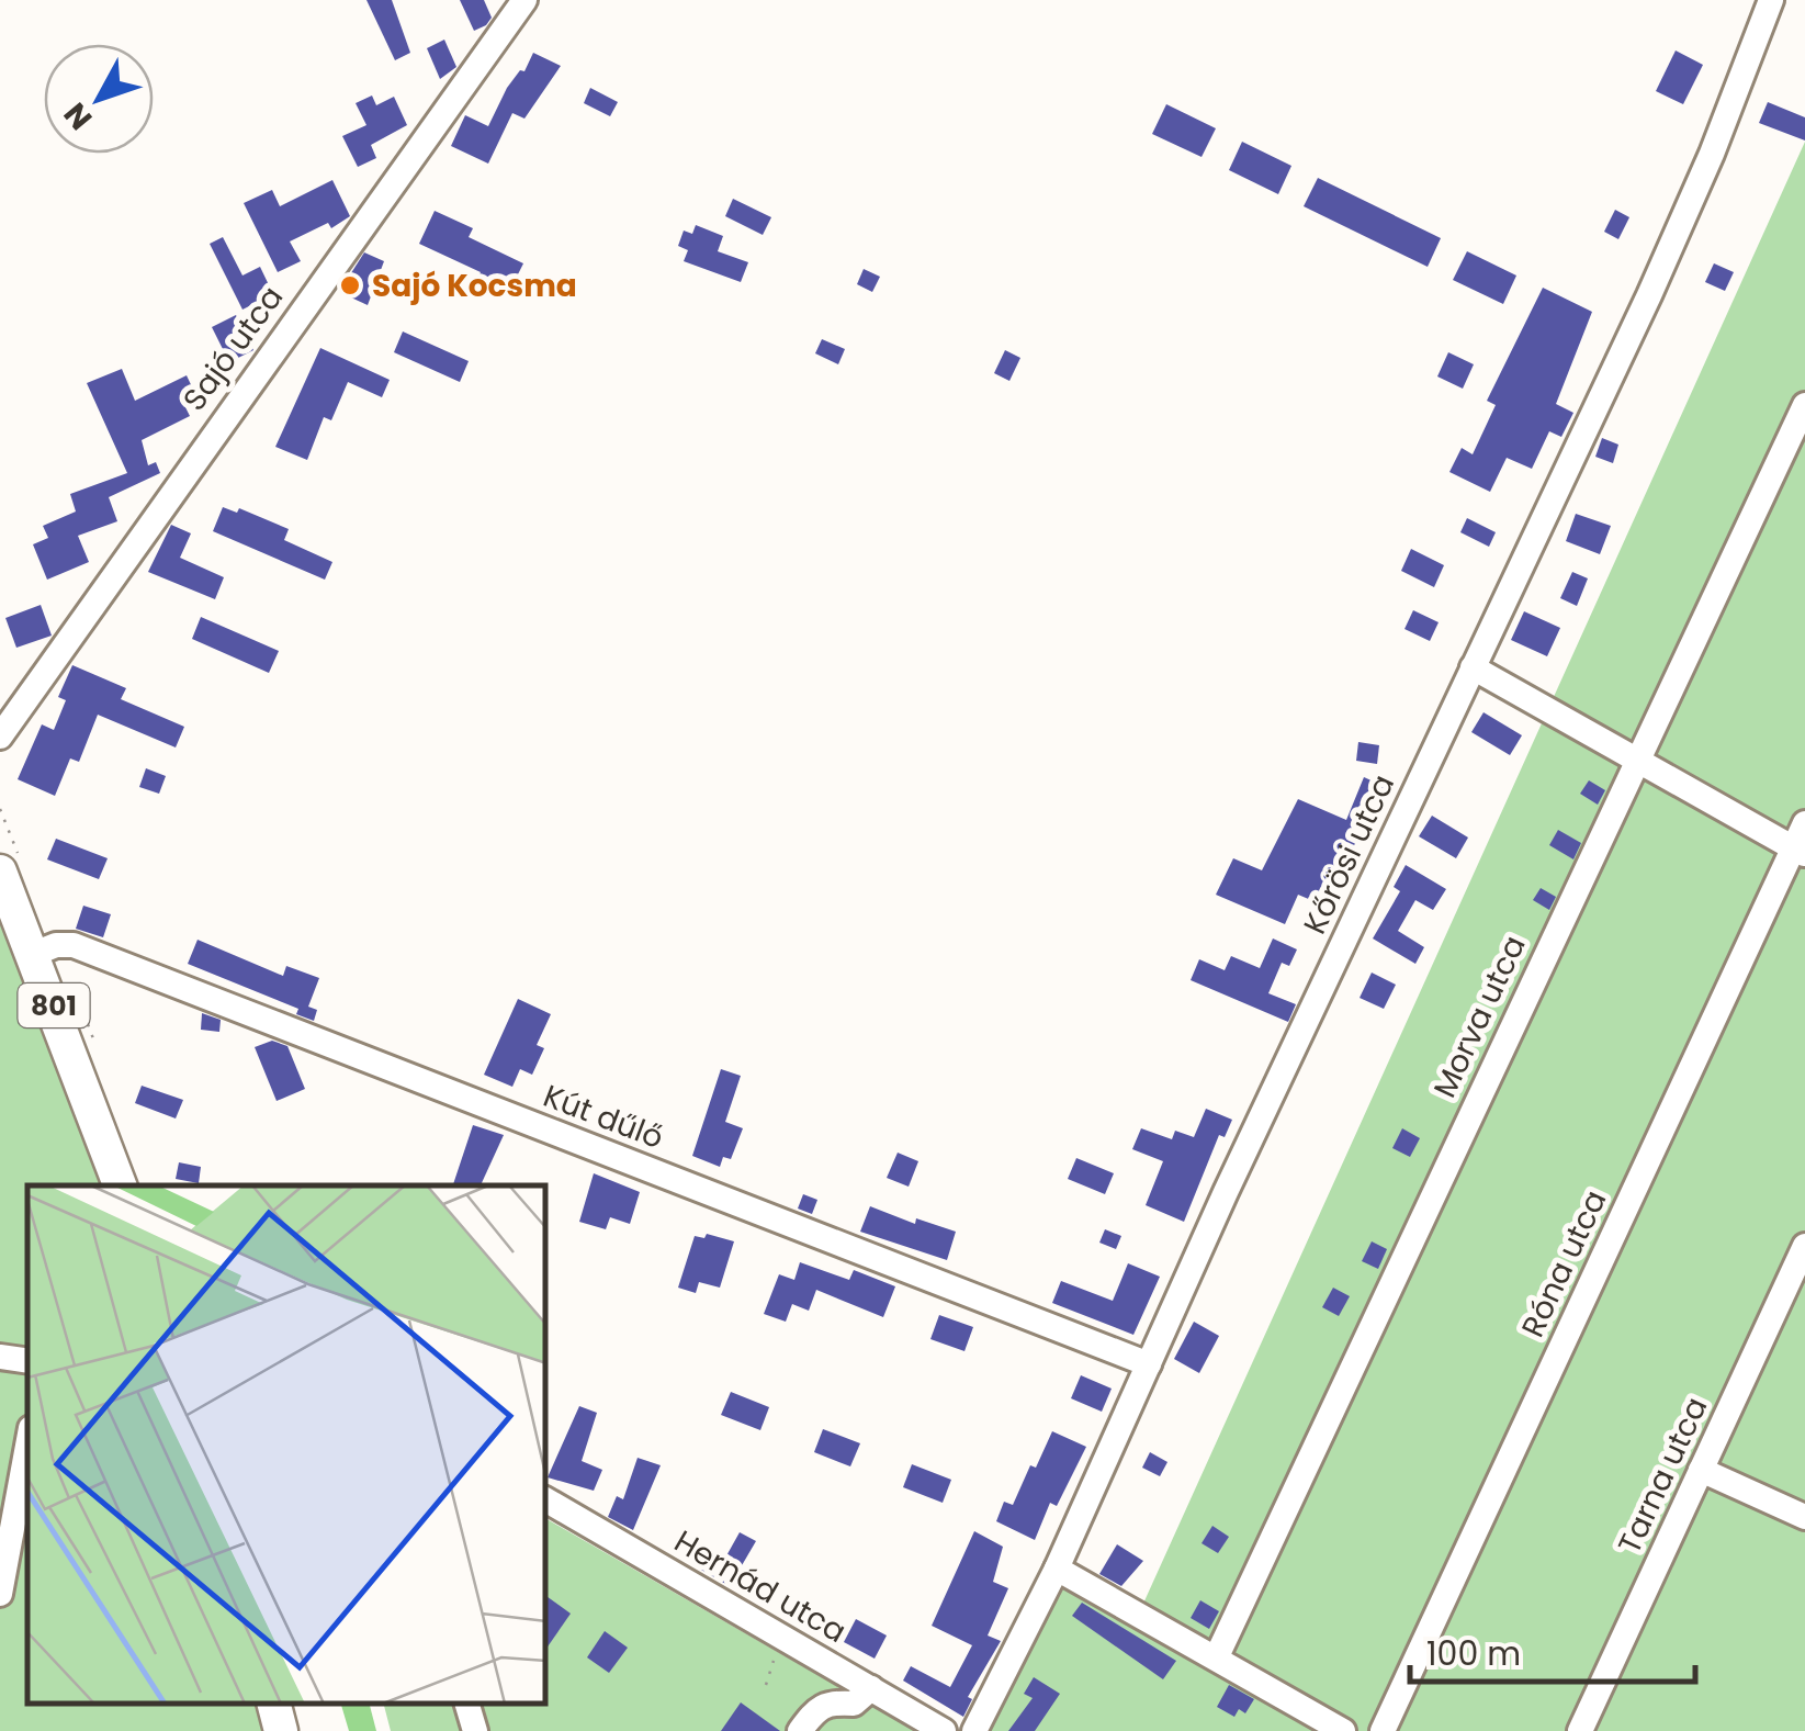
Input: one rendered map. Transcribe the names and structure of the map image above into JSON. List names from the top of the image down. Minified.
{"streets":{"main road":["801"],"street":["Sajó utca","Kőrösi utca","Morva utca","Kút dűlő","Róna utca","Tarna utca","Hernád utca"]},"crossings":[["Kőrösi utca","Kút dűlő"],["801","Kút dűlő"]],"places":["Sajó Kocsma"],"scale_bar":"100 m","north":"bottom left"}
